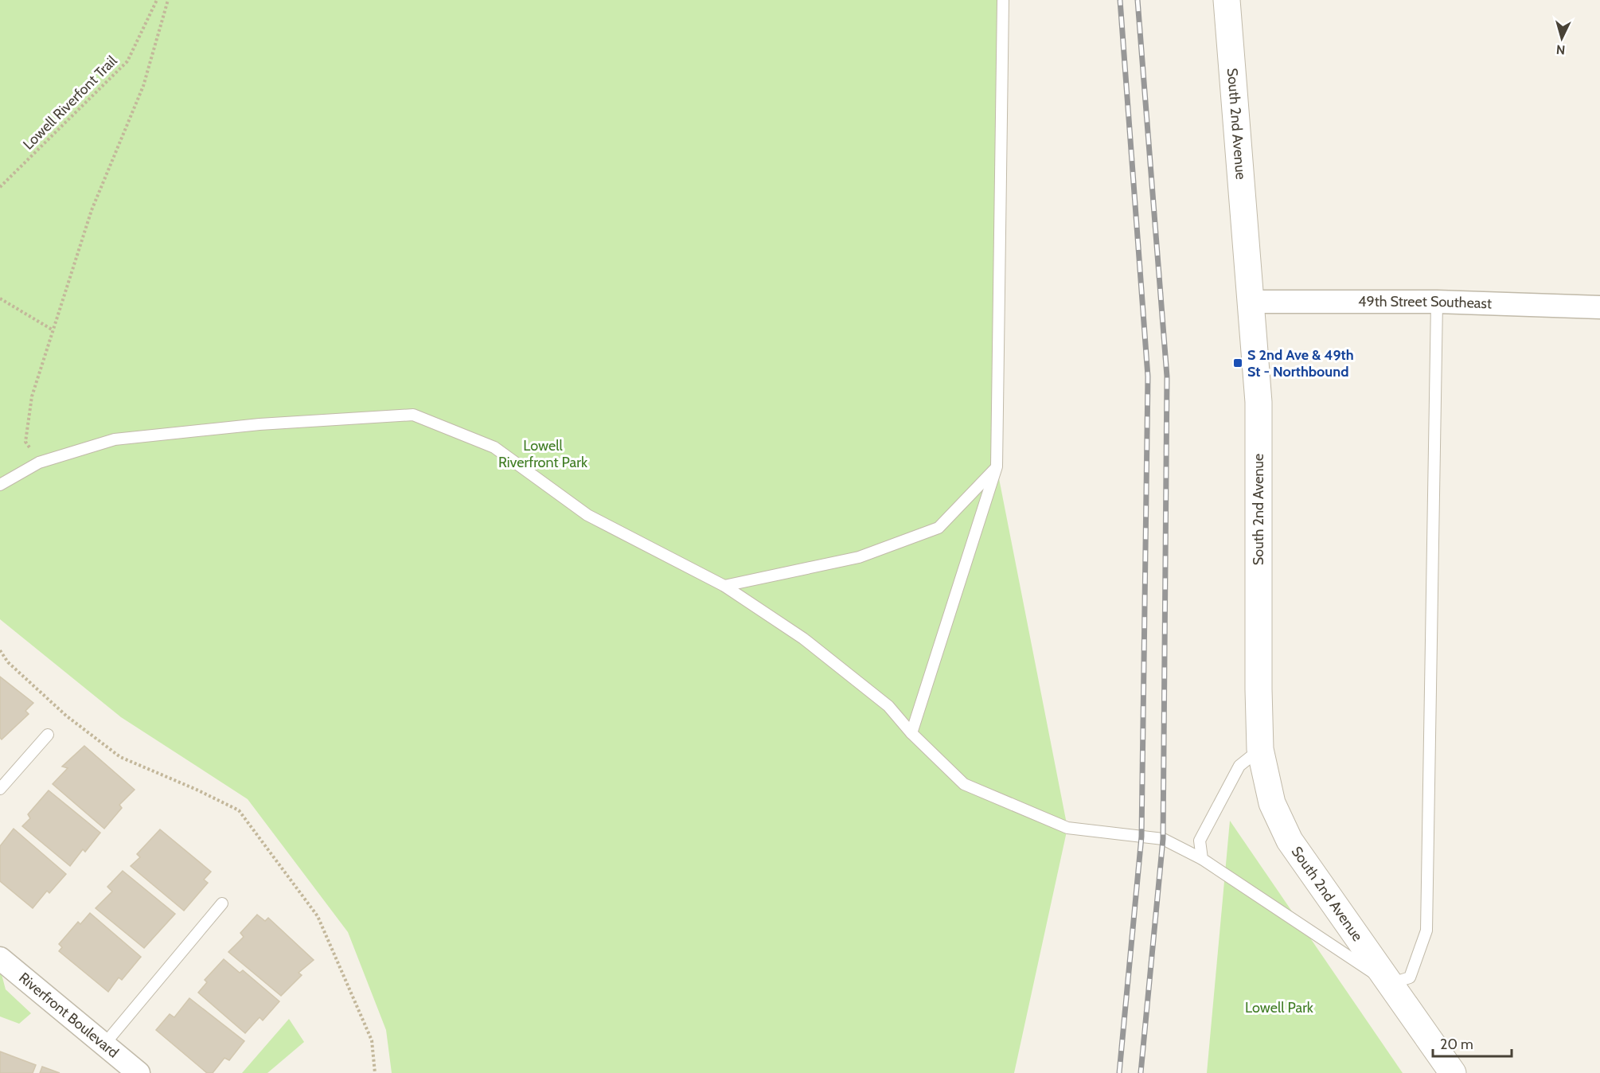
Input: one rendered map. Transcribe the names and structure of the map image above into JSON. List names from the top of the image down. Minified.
{"streets":{"street":["South 2nd Avenue","49th Street Southeast","Riverfront Boulevard"],"path":["Lowell Riverfont Trail"]},"crossings":[["South 2nd Avenue","49th Street Southeast"]],"parks":["Lowell Riverfront Park","Lowell Park"],"places":{"transit":["S 2nd Ave & 49th St - Northbound"]},"scale_bar":"20 m","north":"bottom"}
